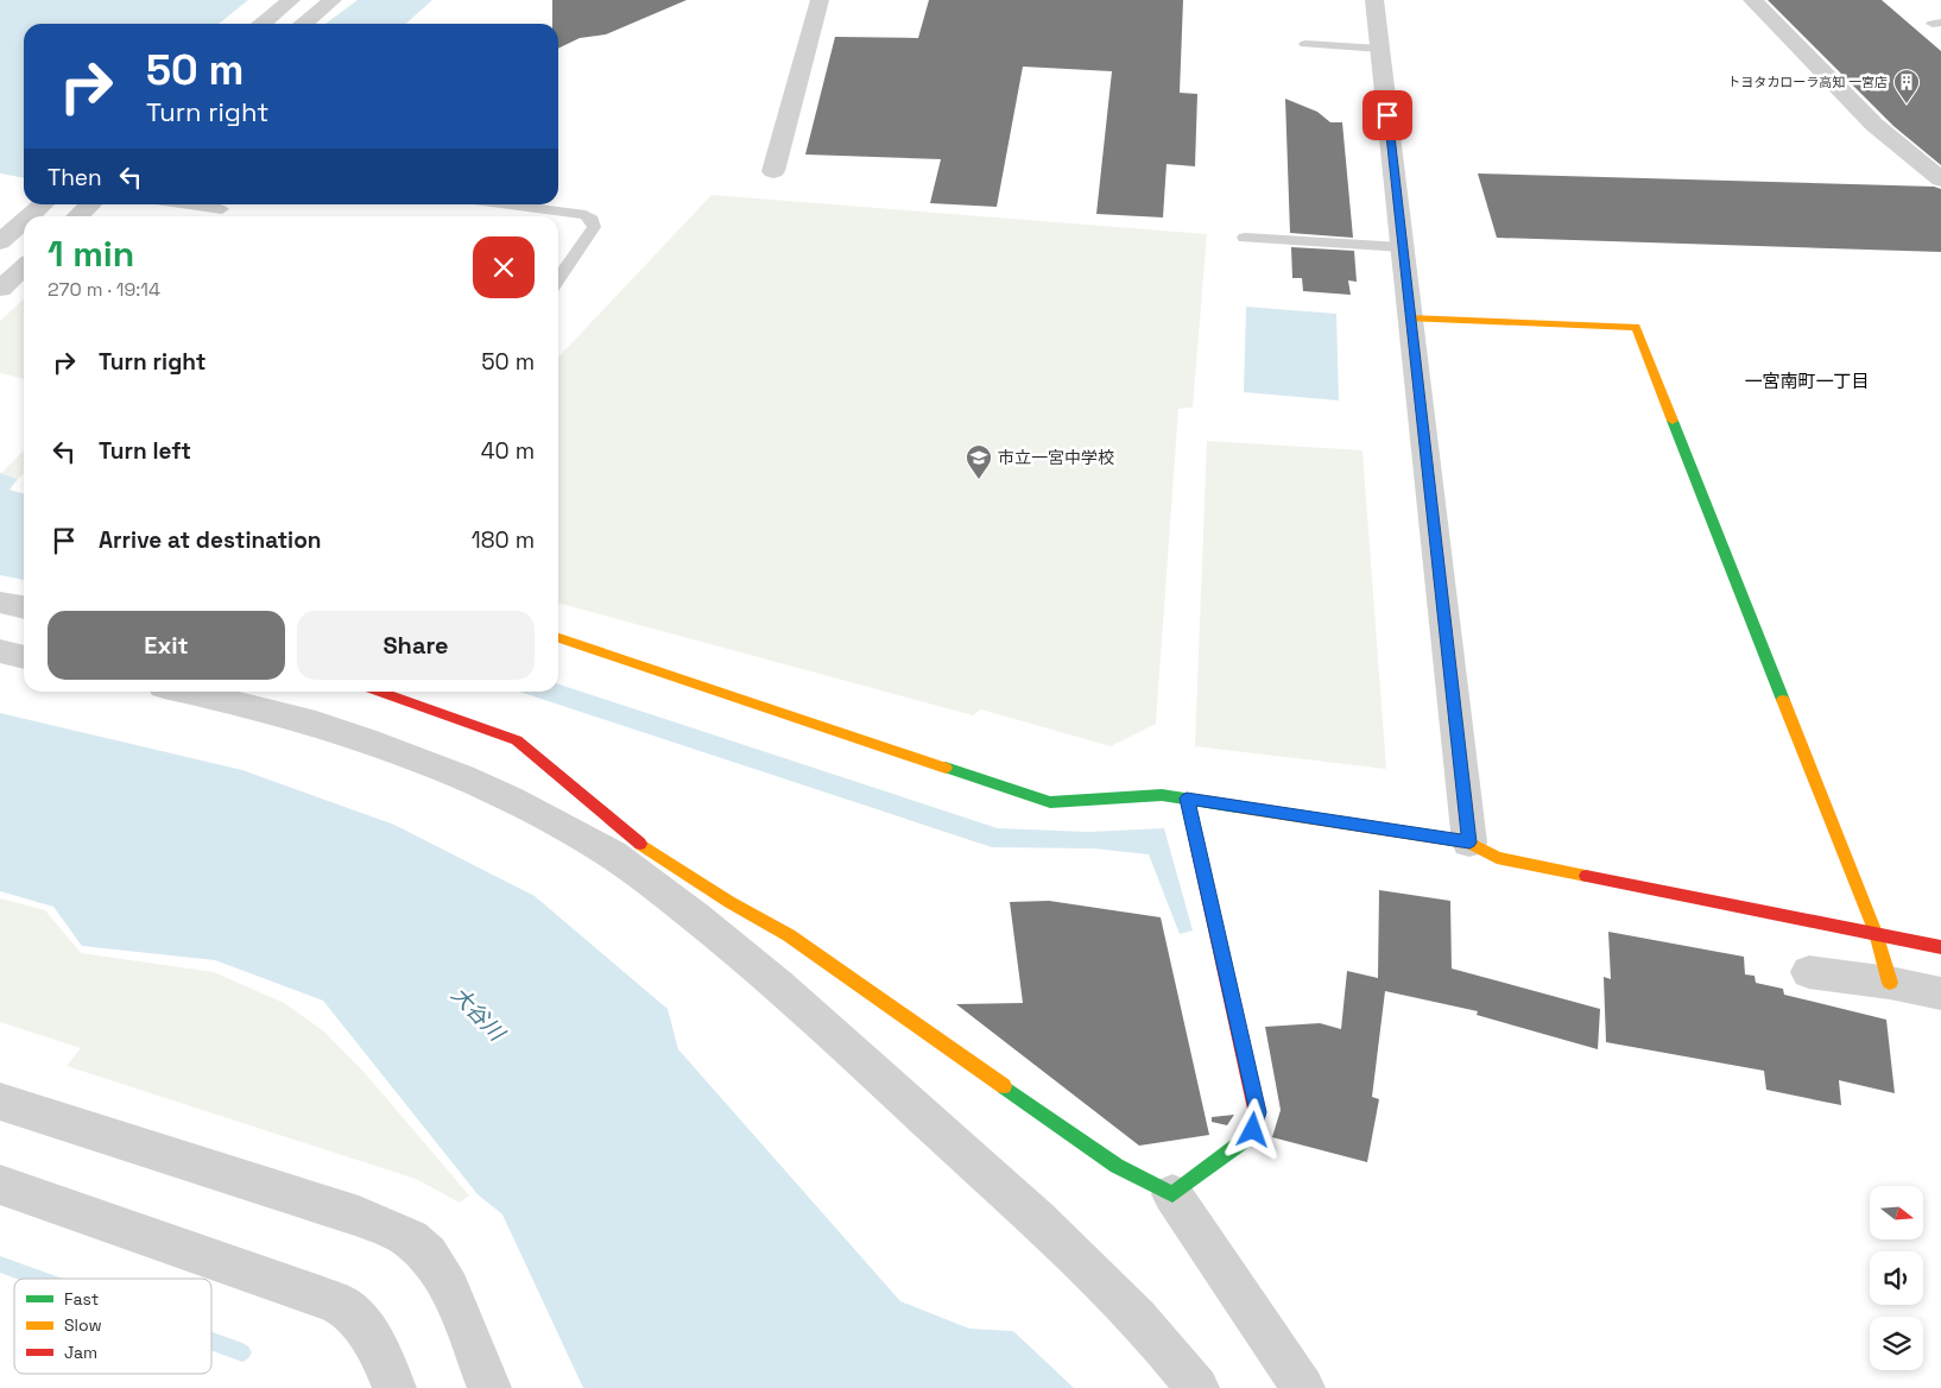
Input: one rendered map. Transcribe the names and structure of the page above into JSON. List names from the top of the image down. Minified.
{"districts":["一宮南町一丁目"],"water":["大谷川"],"places":{"building":["トヨタカローラ高知 一宮店"],"school or university":["市立一宮中学校"]},"legend":["Fast","Slow","Jam"],"north":"right","page":{"turn":["50 m","Turn right"],"then":"Then","heading":["1 min","270 m · 19:14"],"list":[{"name":"Turn right","value":"50 m"},{"name":"Turn left","value":"40 m"},{"name":"Arrive at destination","value":"180 m"}],"buttons":["Exit","Share"]}}
